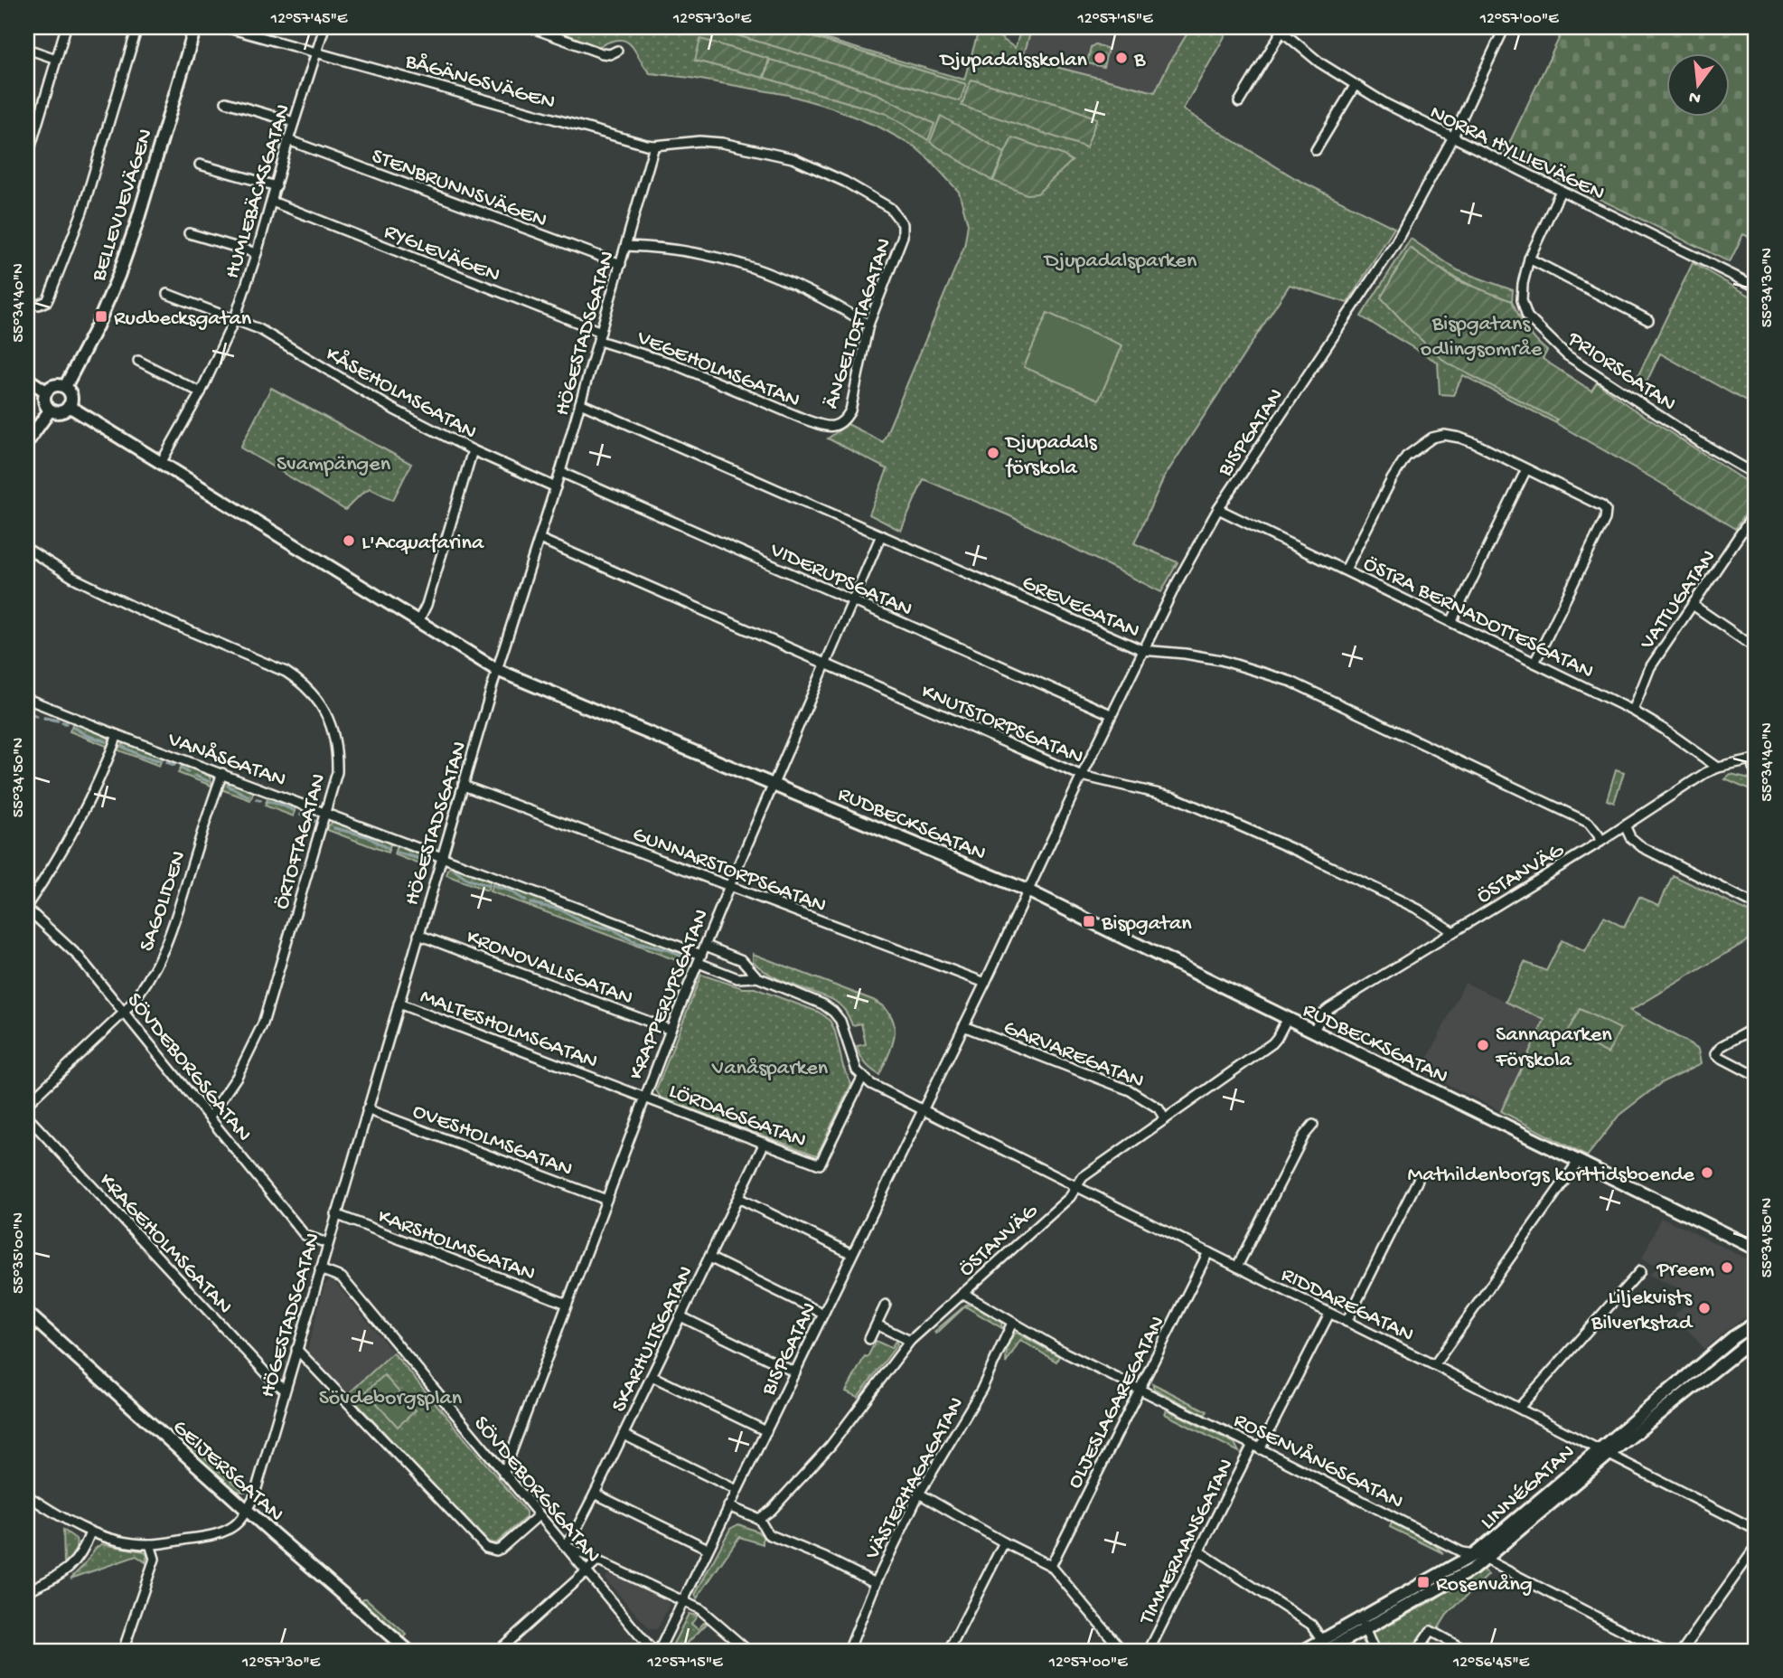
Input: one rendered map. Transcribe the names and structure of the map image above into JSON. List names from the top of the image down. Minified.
{"streets":{"street":["BÅGÄNGSVÄGEN","NORRA HYLLIEVÄGEN","STENBRUNNSVÄGEN","HUMLEBÄCKSGATAN","BELLEVUEVÄGEN","RYGLEVÄGEN","ÄNGELTOFTAGATAN","HÖGESTADSGATAN","VEGEHOLMSGATAN","PRIORSGATAN","KÅSEHOLMSGATAN","BISPGATAN","VIDERUPSGATAN","VATTUGATAN","GREVEGATAN","ÖSTRA BERNADOTTESGATAN","KNUTSTORPSGATAN","VANÅSGATAN","RUDBECKSGATAN","ÖRTOFTAGATAN","GUNNARSTORPSGATAN","ÖSTANVÄG","SAGOLIDEN","KRONOVALLSGATAN","KRAPPERUPSGATAN","MALTESHOLMSGATAN","GARVAREGATAN","SÖVDEBORGSGATAN","LÖRDAGSGATAN","OVESHOLMSGATAN","KRAGEHOLMSGATAN","KARSHOLMSGATAN","RIDDAREGATAN","SKARHULTSGATAN","OLJESLAGAREGATAN","ROSENVÅNGSGATAN","GEIJERSGATAN","VÄSTERHAGAGATAN","LINNÉGATAN","TIMMERMANSGATAN"]},"crossings":[["BÅGÄNGSVÄGEN","HUMLEBÄCKSGATAN"],["BÅGÄNGSVÄGEN","ÄNGELTOFTAGATAN"],["BÅGÄNGSVÄGEN","HÖGESTADSGATAN"],["NORRA HYLLIEVÄGEN","PRIORSGATAN"],["NORRA HYLLIEVÄGEN","BISPGATAN"],["STENBRUNNSVÄGEN","HUMLEBÄCKSGATAN"],["STENBRUNNSVÄGEN","HÖGESTADSGATAN"],["HUMLEBÄCKSGATAN","RYGLEVÄGEN"],["HUMLEBÄCKSGATAN","KÅSEHOLMSGATAN"],["HUMLEBÄCKSGATAN","RUDBECKSGATAN"],["BELLEVUEVÄGEN","RUDBECKSGATAN"],["RYGLEVÄGEN","HÖGESTADSGATAN"],["RYGLEVÄGEN","VEGEHOLMSGATAN"],["ÄNGELTOFTAGATAN","HÖGESTADSGATAN"],["ÄNGELTOFTAGATAN","VEGEHOLMSGATAN"],["HÖGESTADSGATAN","VEGEHOLMSGATAN"],["HÖGESTADSGATAN","KÅSEHOLMSGATAN"],["HÖGESTADSGATAN","VIDERUPSGATAN"],["HÖGESTADSGATAN","GREVEGATAN"],["HÖGESTADSGATAN","KNUTSTORPSGATAN"],["HÖGESTADSGATAN","VANÅSGATAN"],["HÖGESTADSGATAN","RUDBECKSGATAN"],["HÖGESTADSGATAN","GUNNARSTORPSGATAN"],["HÖGESTADSGATAN","KRONOVALLSGATAN"],["HÖGESTADSGATAN","MALTESHOLMSGATAN"],["HÖGESTADSGATAN","SÖVDEBORGSGATAN"],["HÖGESTADSGATAN","OVESHOLMSGATAN"],["HÖGESTADSGATAN","KRAGEHOLMSGATAN"],["HÖGESTADSGATAN","KARSHOLMSGATAN"],["HÖGESTADSGATAN","GEIJERSGATAN"],["BISPGATAN","VIDERUPSGATAN"],["BISPGATAN","GREVEGATAN"],["BISPGATAN","ÖSTRA BERNADOTTESGATAN"],["BISPGATAN","KNUTSTORPSGATAN"],["BISPGATAN","RUDBECKSGATAN"],["BISPGATAN","GUNNARSTORPSGATAN"],["BISPGATAN","GARVAREGATAN"],["BISPGATAN","RIDDAREGATAN"],["VIDERUPSGATAN","KRAPPERUPSGATAN"],["VATTUGATAN","ÖSTRA BERNADOTTESGATAN"],["GREVEGATAN","ÖSTANVÄG"],["GREVEGATAN","KRAPPERUPSGATAN"],["ÖSTRA BERNADOTTESGATAN","ÖSTANVÄG"],["KNUTSTORPSGATAN","ÖSTANVÄG"],["KNUTSTORPSGATAN","KRAPPERUPSGATAN"],["VANÅSGATAN","ÖRTOFTAGATAN"],["VANÅSGATAN","SAGOLIDEN"],["VANÅSGATAN","KRAPPERUPSGATAN"],["RUDBECKSGATAN","ÖSTANVÄG"],["RUDBECKSGATAN","KRAPPERUPSGATAN"],["ÖRTOFTAGATAN","SÖVDEBORGSGATAN"],["GUNNARSTORPSGATAN","KRAPPERUPSGATAN"],["ÖSTANVÄG","GARVAREGATAN"],["ÖSTANVÄG","RIDDAREGATAN"],["ÖSTANVÄG","ROSENVÅNGSGATAN"],["SAGOLIDEN","SÖVDEBORGSGATAN"],["KRONOVALLSGATAN","KRAPPERUPSGATAN"],["KRAPPERUPSGATAN","MALTESHOLMSGATAN"],["KRAPPERUPSGATAN","SÖVDEBORGSGATAN"],["KRAPPERUPSGATAN","LÖRDAGSGATAN"],["KRAPPERUPSGATAN","OVESHOLMSGATAN"],["KRAPPERUPSGATAN","KARSHOLMSGATAN"],["MALTESHOLMSGATAN","LÖRDAGSGATAN"],["SÖVDEBORGSGATAN","SKARHULTSGATAN"],["LÖRDAGSGATAN","SKARHULTSGATAN"],["RIDDAREGATAN","OLJESLAGAREGATAN"],["RIDDAREGATAN","LINNÉGATAN"],["RIDDAREGATAN","TIMMERMANSGATAN"],["OLJESLAGAREGATAN","ROSENVÅNGSGATAN"],["ROSENVÅNGSGATAN","VÄSTERHAGAGATAN"],["ROSENVÅNGSGATAN","LINNÉGATAN"],["ROSENVÅNGSGATAN","TIMMERMANSGATAN"]],"parks":["Djupadalsparken","Bispgatans odlingsområe","Svampängen","Vanåsparken","Sövdeborgsplan"],"places":{"other":["Djupadalsskolan","B","Djupadals förskola","L'Acquafarina","Sannaparken Förskola","Mathildenborgs korttidsboende","Preem","Liljekvists Bilverkstad"],"transit":["Rudbecksgatan","Bispgatan","Rosenvång"]},"north":"bottom","coordinates":["12°57'45\"E","12°57'30\"E","12°57'15\"E","12°57'00\"E","55°34'30\"N","55°34'40\"N","55°34'50\"N","55°35'00\"N","12°56'45\"E"]}
